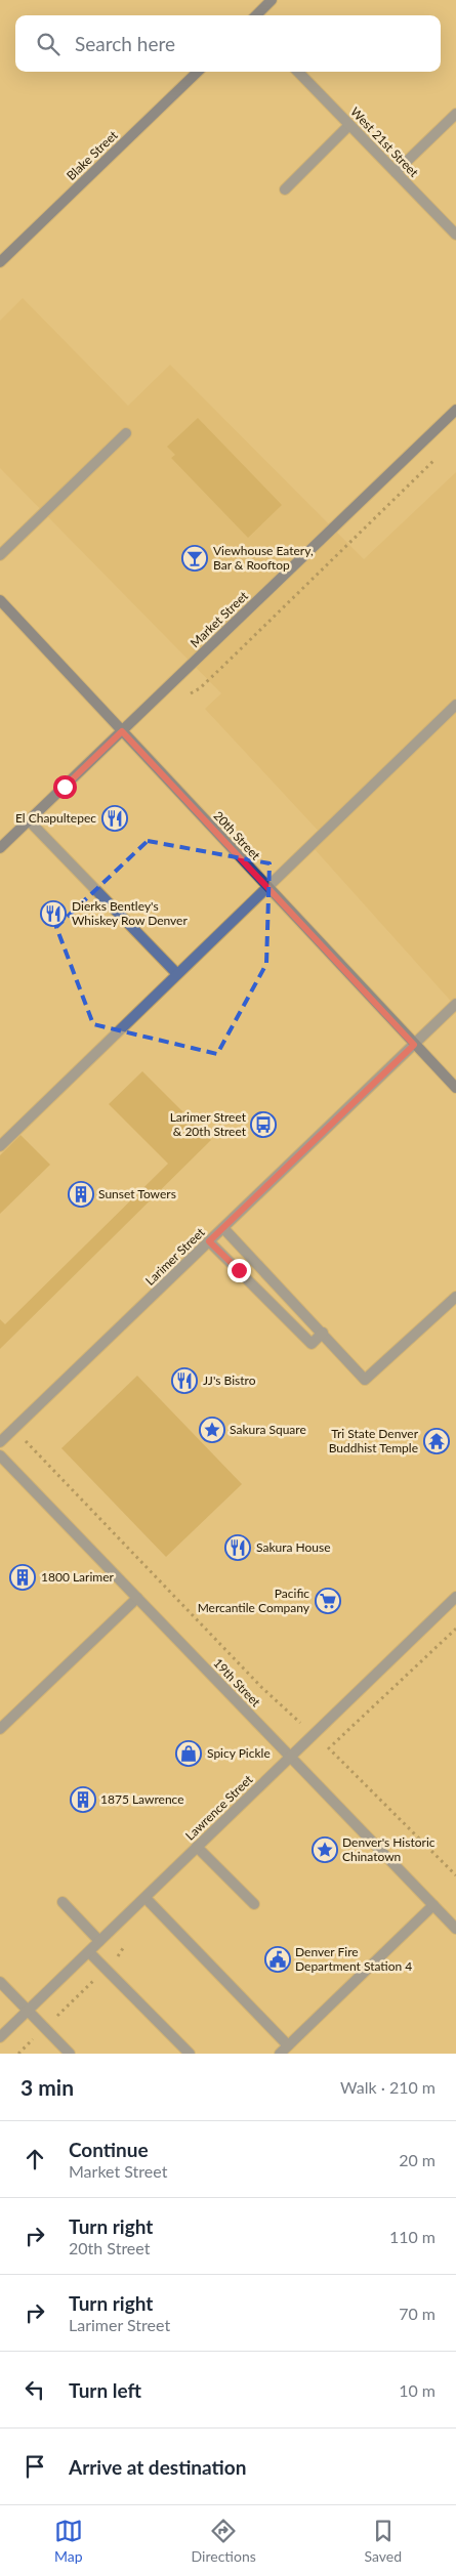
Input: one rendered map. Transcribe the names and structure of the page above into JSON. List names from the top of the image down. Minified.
{"streets":{"main road":["Blake Street","Market Street","20th Street"],"street":["West 21st Street","Larimer Street","19th Street","Lawrence Street"]},"crossings":[["Market Street","20th Street"],["20th Street","Larimer Street"],["19th Street","Lawrence Street"]],"places":{"bar":["Viewhouse Eatery, Bar & Rooftop"],"restaurant":["El Chapultepec","Dierks Bentley's Whiskey Row Denver","JJ's Bistro","Sakura House"],"bus stop":["Larimer Street & 20th Street"],"building":["Sunset Towers","1800 Larimer","1875 Lawrence"],"place":["Sakura Square","Denver's Historic Chinatown"],"temple":["Tri State Denver Buddhist Temple"],"supermarket":["Pacific Mercantile Company"],"shop":["Spicy Pickle"],"public building":["Denver Fire Department Station 4"]},"page":{"search":"Search here","heading":["3 min","Walk · 210 m"],"list":[["Continue","Market Street","20 m"],["Turn right","20th Street","110 m"],["Turn right","Larimer Street","70 m"],["Turn left","10 m"],"Arrive at destination"],"nav":["Map","Directions","Saved"]}}
